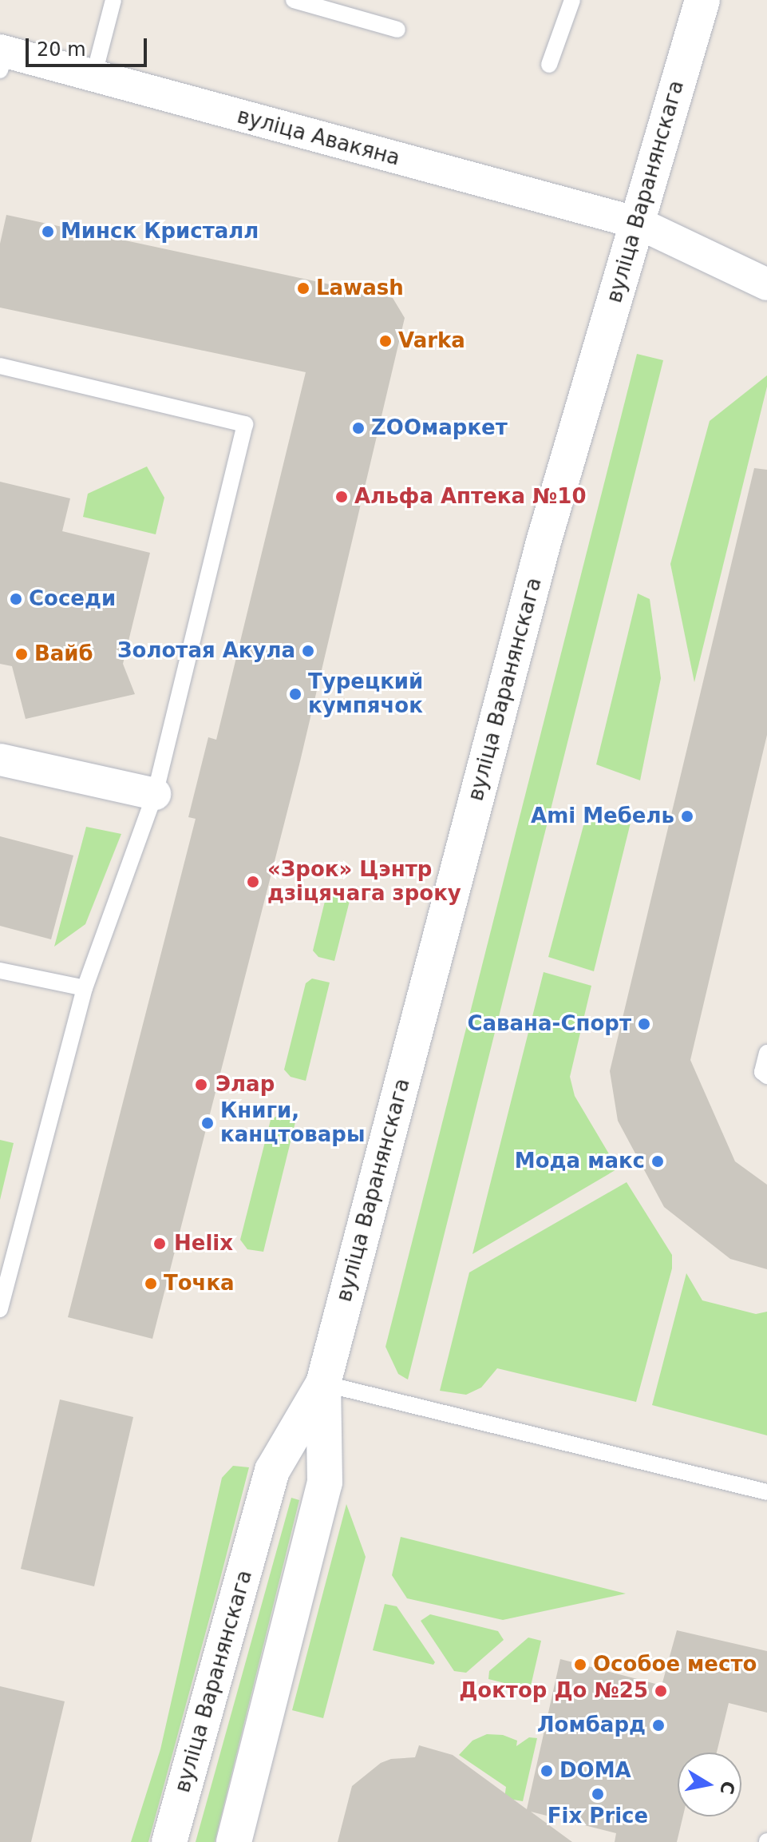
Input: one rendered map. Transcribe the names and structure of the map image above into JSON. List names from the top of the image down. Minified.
{"streets":{"main road":["вуліца Варанянскага"],"street":["вуліца Авакяна"]},"crossings":[["вуліца Авакяна","вуліца Варанянскага"]],"places":["Минск Кристалл","Lawash","Varka","ZOOмаркет","Альфа Аптека №10","Соседи","Золотая Акула","Вайб","Турецкий кумпячок","Ami Мебель","«Зрок» Цэнтр дзіцячага зроку","Савана-Спорт","Элар","Книги, канцтовары","Мода макс","Helix","Точка","Особое место","Доктор До №25","Ломбард","DOMA","Fix Price"],"scale_bar":"20 m","north":"right"}
